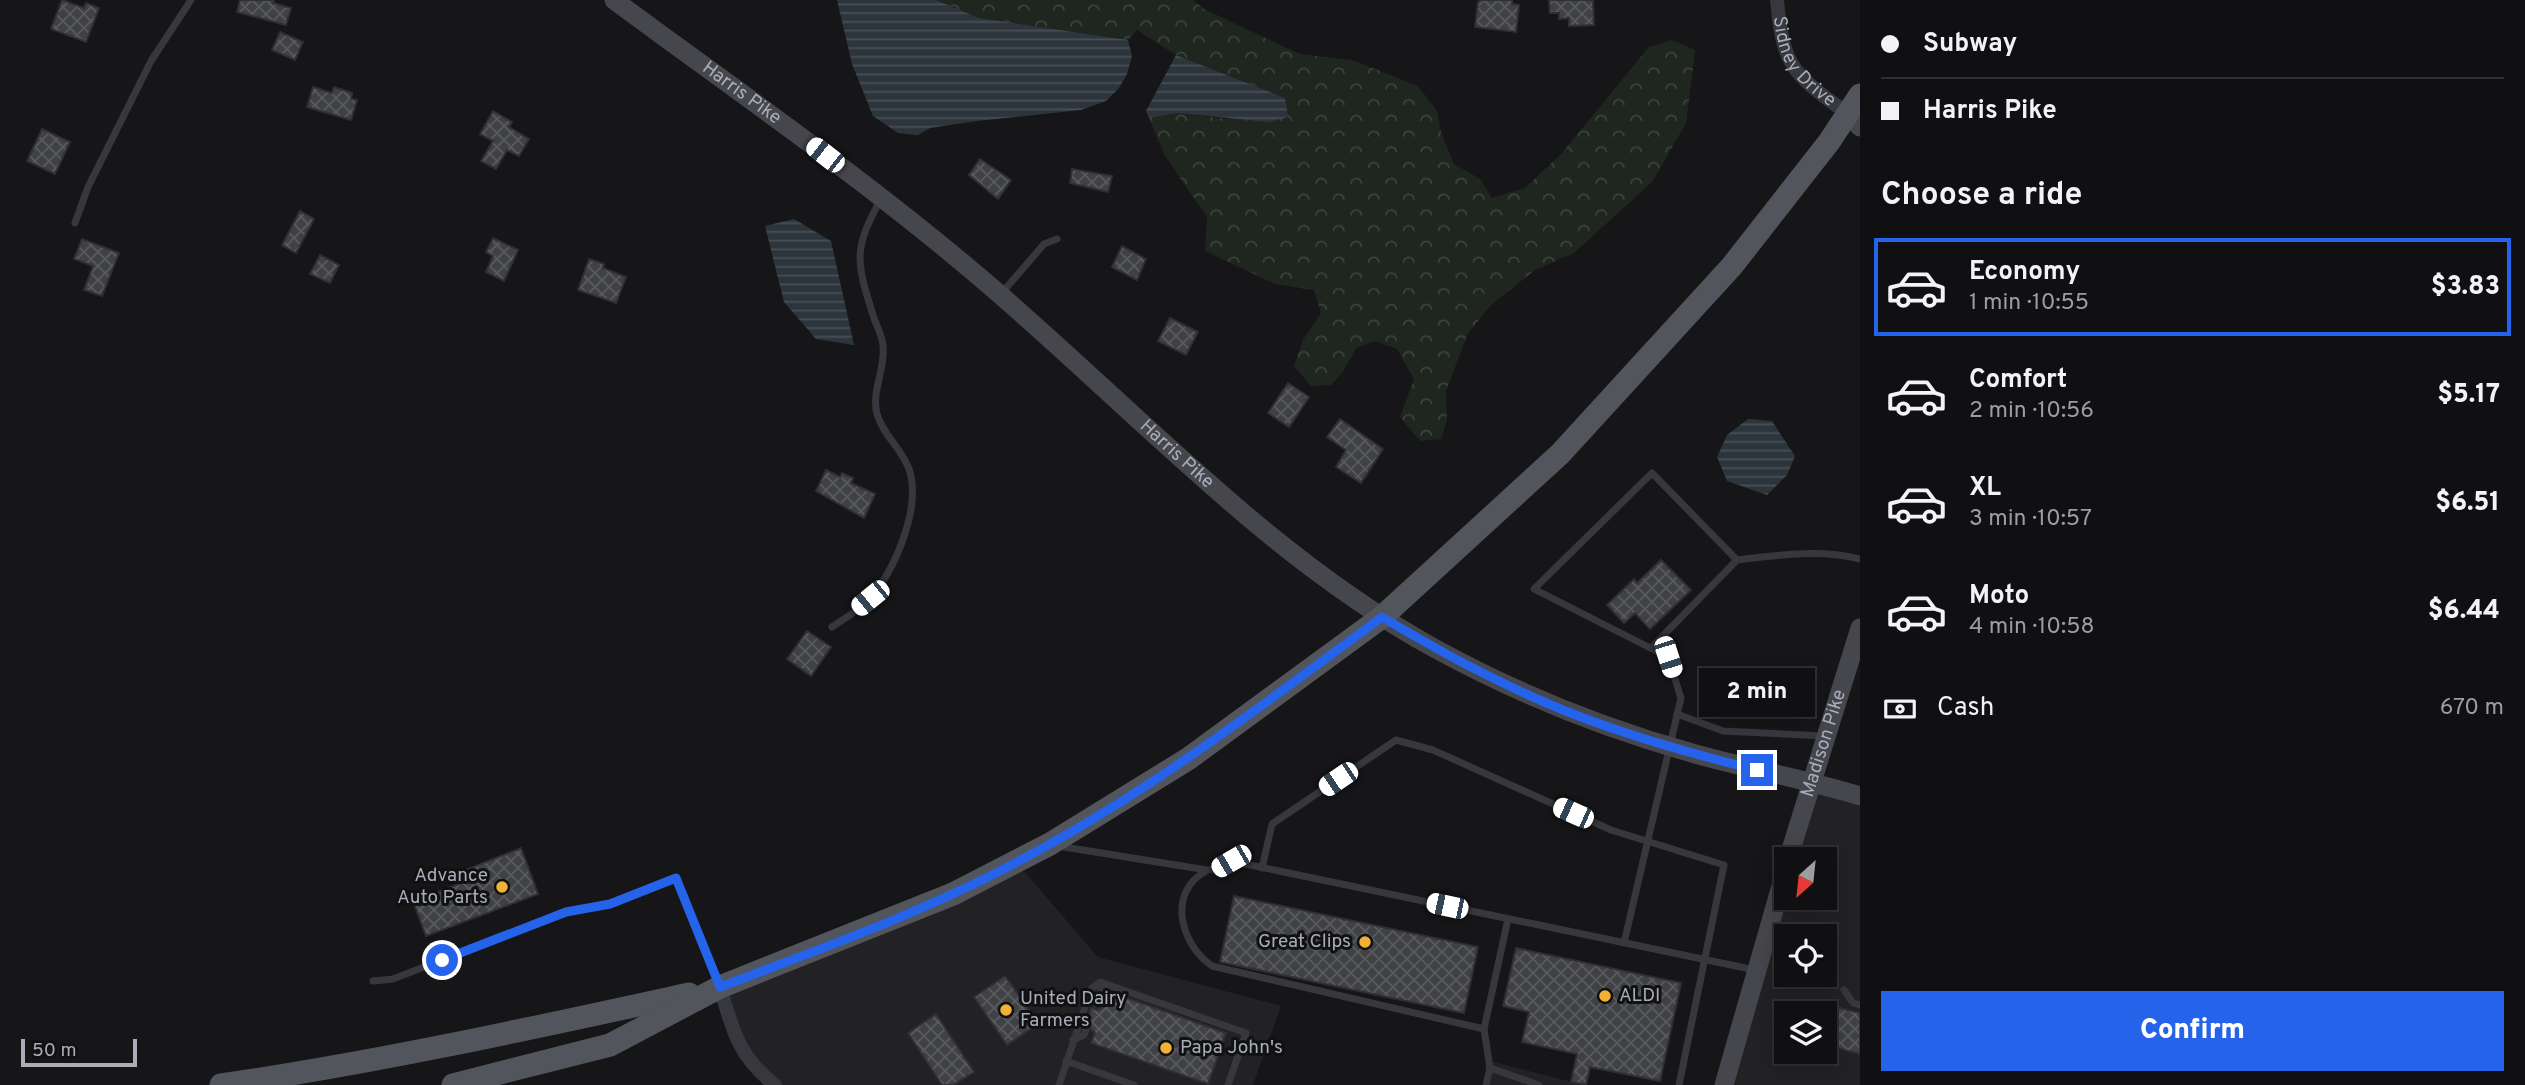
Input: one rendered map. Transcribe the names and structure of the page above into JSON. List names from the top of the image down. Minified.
{"streets":{"main road":["Harris Pike","Madison Pike"],"street":["Sidney Drive"]},"crossings":[["Harris Pike","Madison Pike"]],"places":["Advance Auto Parts","Great Clips","ALDI","United Dairy Farmers","Papa John's"],"scale_bar":"50 m","north":"bottom left","page":{"banner":["Subway","Harris Pike"],"heading":"Choose a ride","list":[{"name":"Economy","note":"1 min · 10:55","value":"$3.83"},{"name":"Comfort","note":"2 min · 10:56","value":"$5.17"},{"name":"XL","note":"3 min · 10:57","value":"$6.51"},{"name":"Moto","note":"4 min · 10:58","value":"$6.44"}],"bubble":"2 min","pay":["Cash","670 m"],"buttons":"Confirm","scale":"50 m"}}
